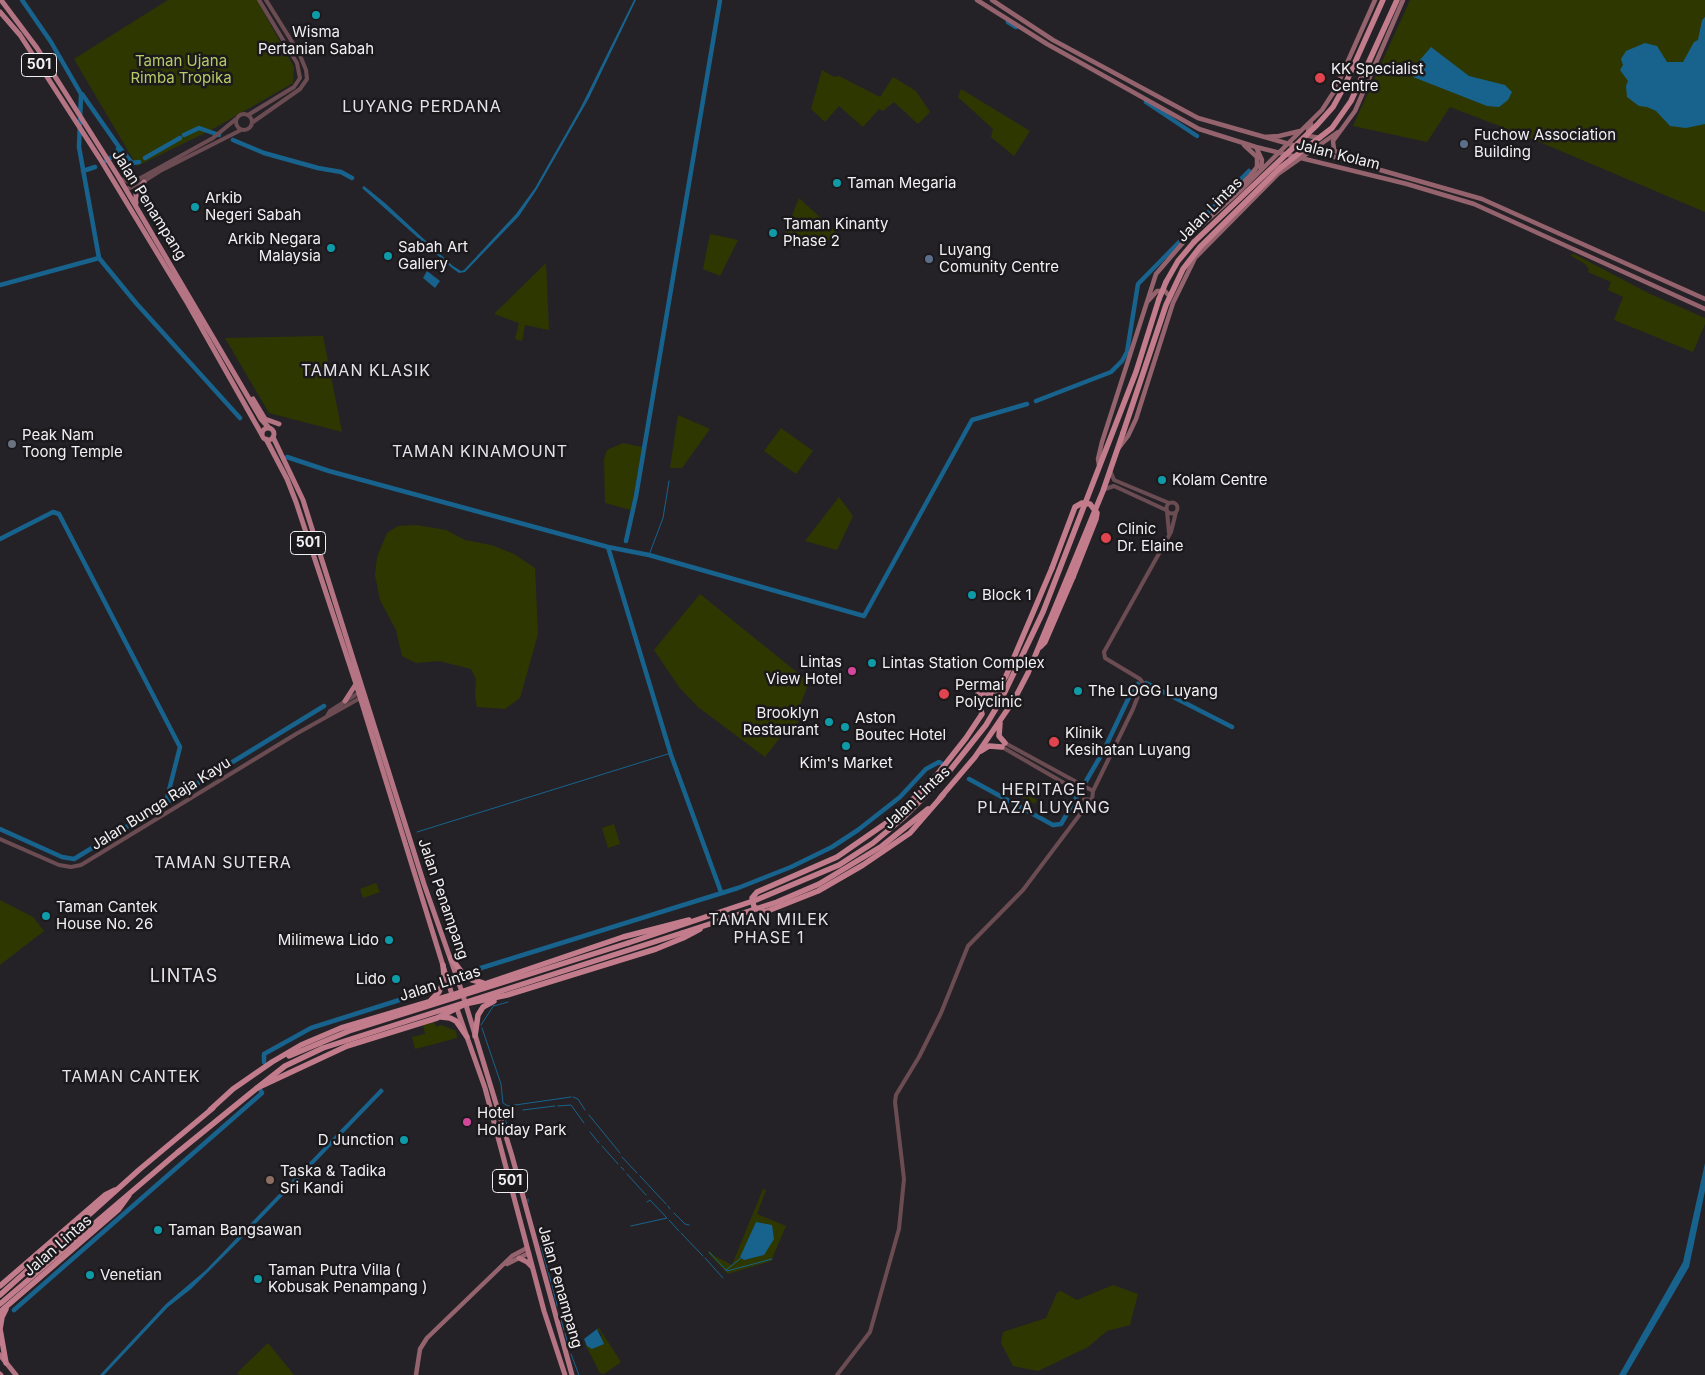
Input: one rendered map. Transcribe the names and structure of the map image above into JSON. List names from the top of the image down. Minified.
{"streets":{"highway":["Jalan Lintas"],"main road":["501","Jalan Kolam","Jalan Penampang"],"street":["Jalan Bunga Raja Kayu"]},"crossings":[["Jalan Kolam","Jalan Lintas"],["Jalan Penampang","Jalan Lintas"],["Jalan Penampang","Jalan Bunga Raja Kayu"]],"districts":["LUYANG PERDANA","TAMAN KLASIK","TAMAN KINAMOUNT","HERITAGE PLAZA LUYANG","TAMAN SUTERA","TAMAN MILEK PHASE 1","LINTAS","TAMAN CANTEK"],"parks":["Taman Ujana Rimba Tropika"],"places":["Wisma Pertanian Sabah","KK Specialist Centre","Fuchow Association Building","Taman Megaria","Arkib Negeri Sabah","Taman Kinanty Phase 2","Arkib Negara Malaysia","Sabah Art Gallery","Luyang Comunity Centre","Peak Nam Toong Temple","Kolam Centre","Clinic Dr. Elaine","Block 1","Lintas Station Complex","Lintas View Hotel","The LOGG Luyang","Permai Polyclinic","Brooklyn Restaurant","Aston Boutec Hotel","Klinik Kesihatan Luyang","Kim's Market","Taman Cantek House No. 26","Milimewa Lido","Lido","Hotel Holiday Park","D Junction","Taska & Tadika Sri Kandi","Taman Bangsawan","Venetian","Taman Putra Villa ( Kobusak Penampang )"]}
